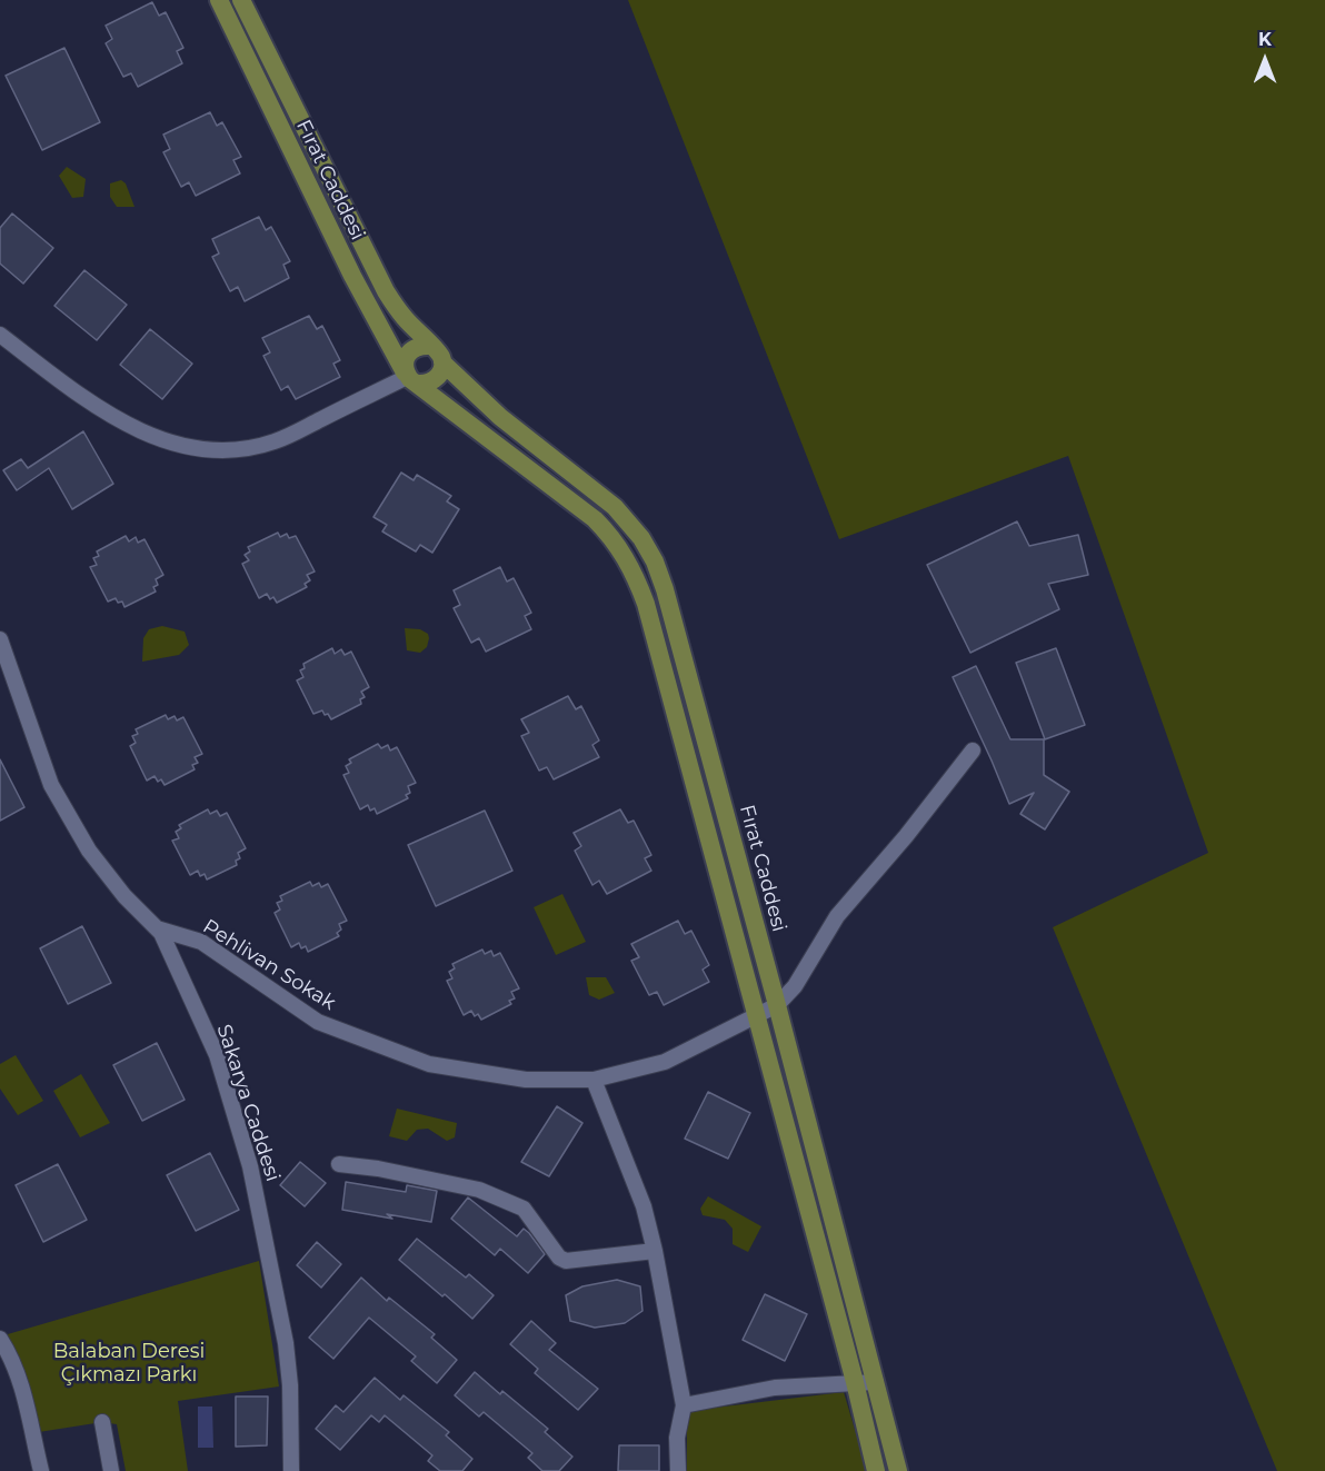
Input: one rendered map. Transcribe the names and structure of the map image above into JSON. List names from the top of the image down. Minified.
{"streets":{"main road":["Fırat Caddesi"],"street":["Pehlivan Sokak","Sakarya Caddesi"]},"crossings":[["Fırat Caddesi","Pehlivan Sokak"],["Pehlivan Sokak","Sakarya Caddesi"]],"parks":["Balaban Deresi Çıkmazı Parkı"],"north":"top"}
